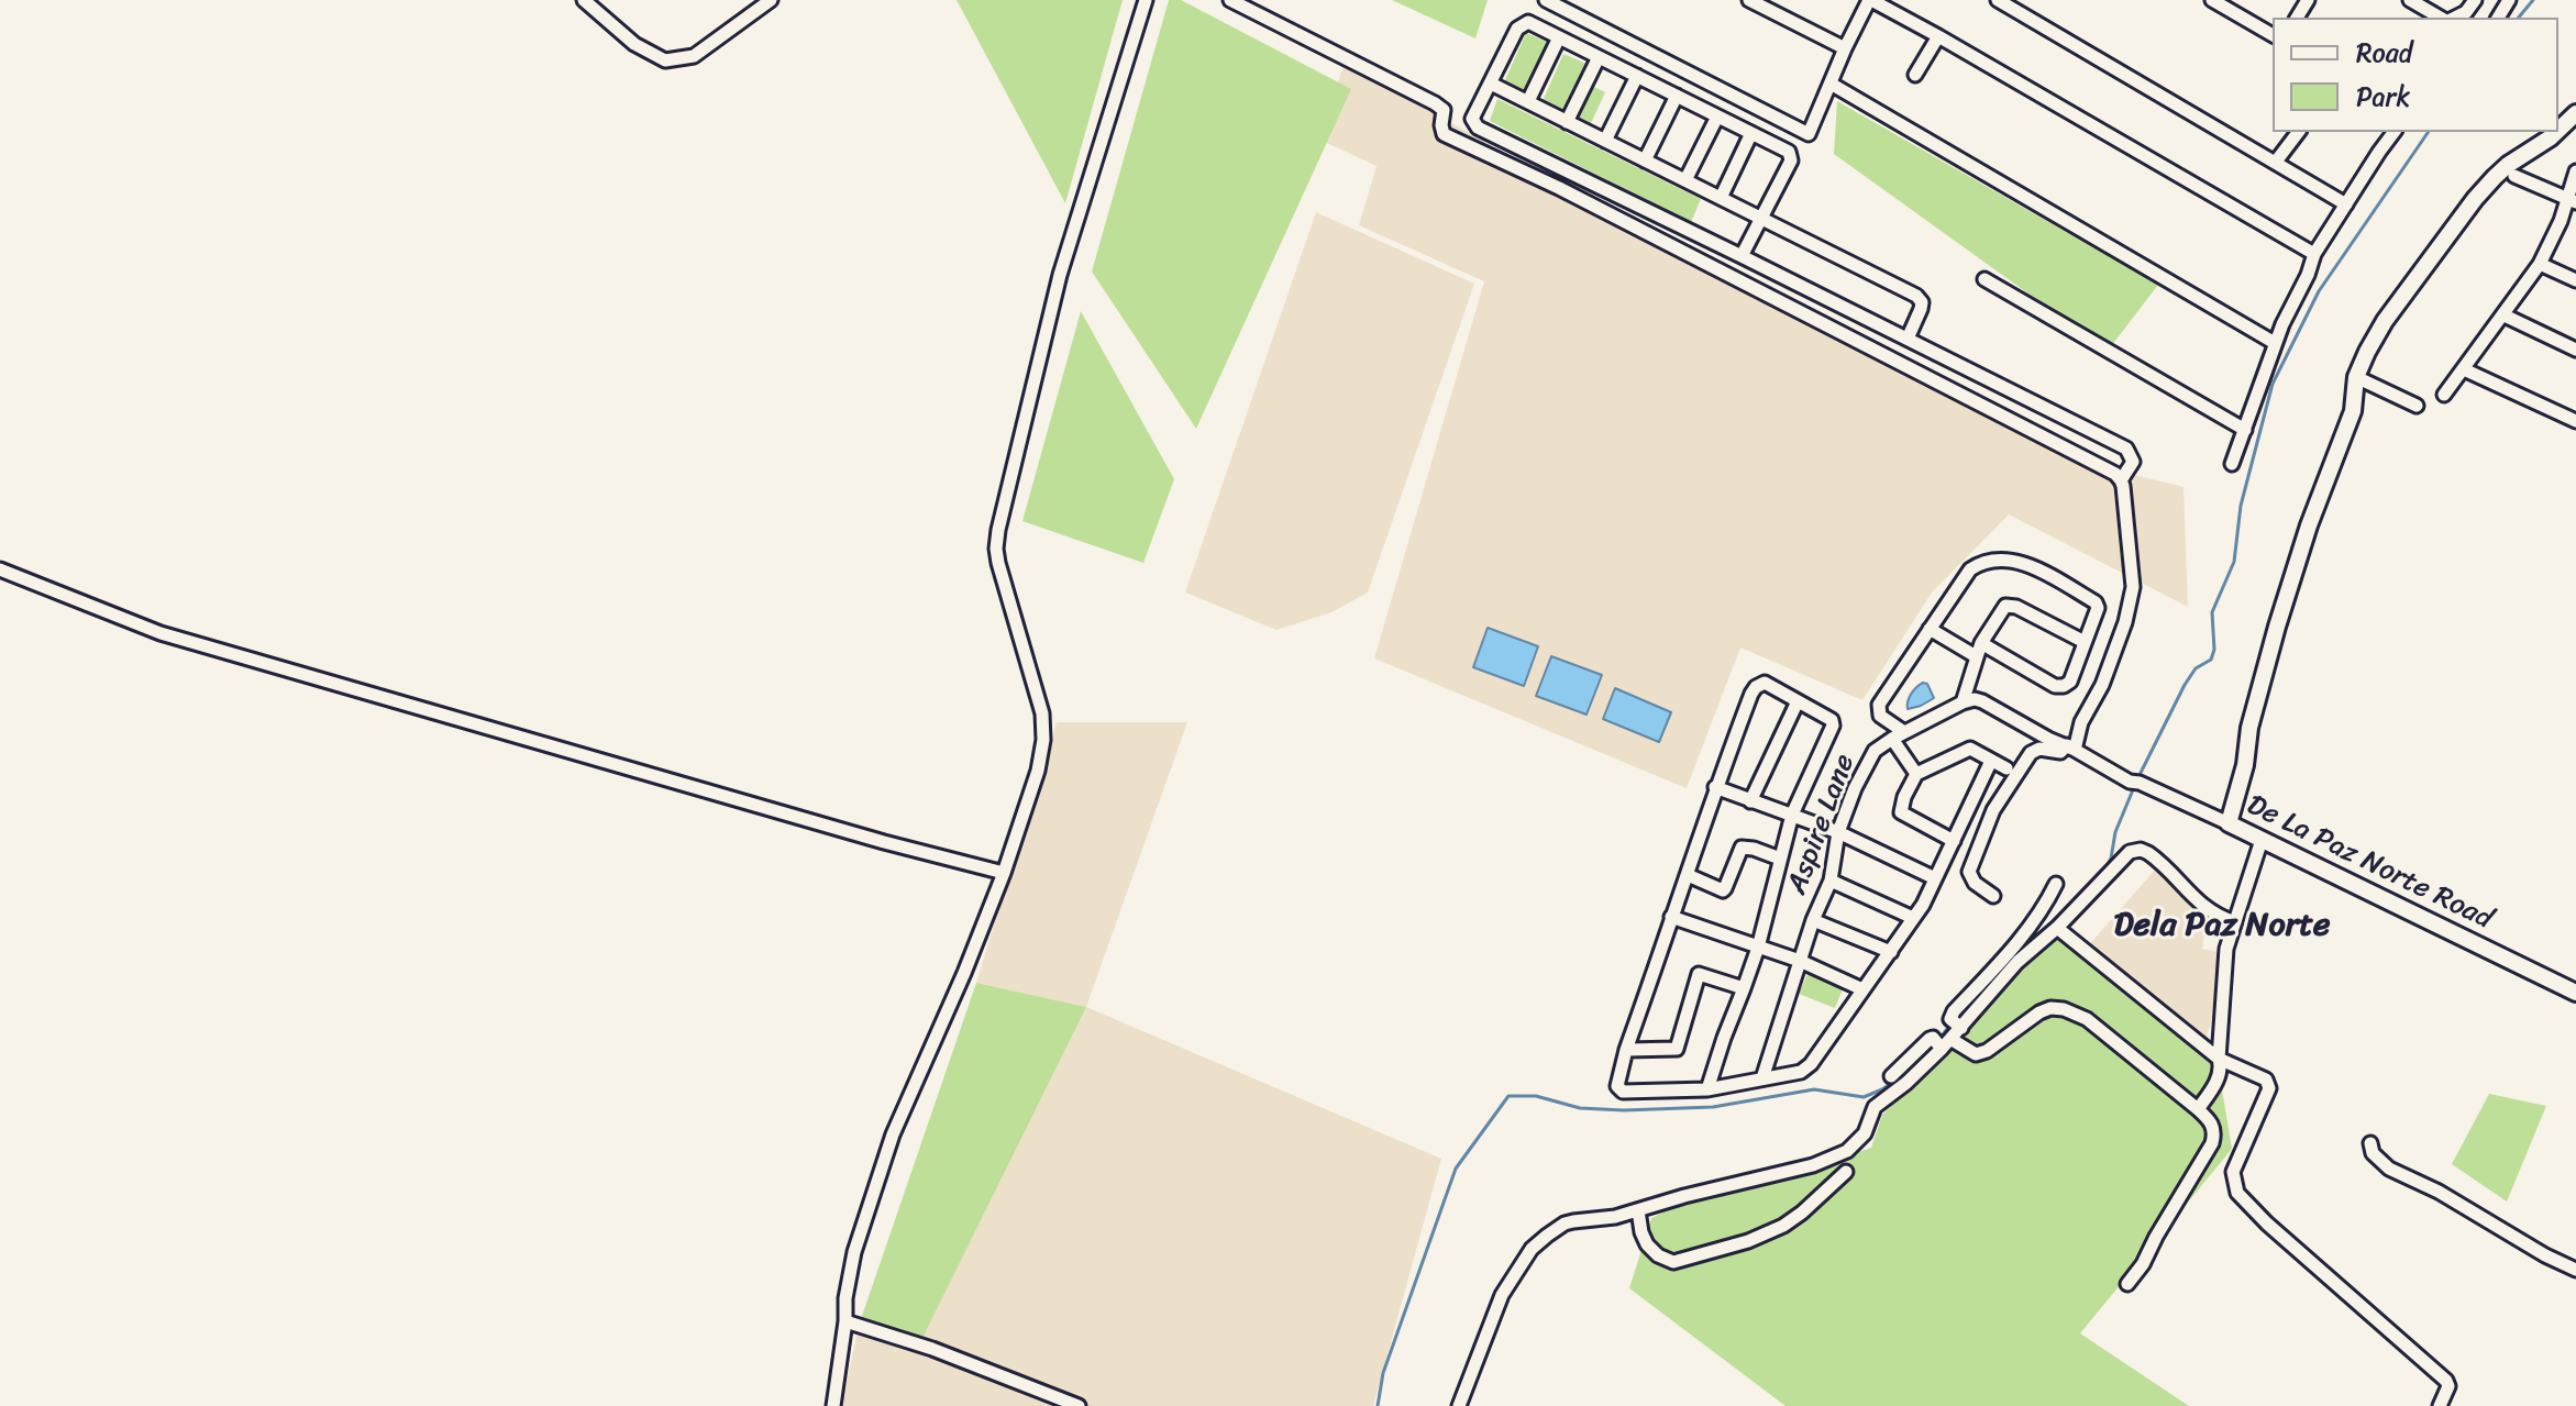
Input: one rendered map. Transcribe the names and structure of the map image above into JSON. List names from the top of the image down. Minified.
{"streets":{"street":["Aspire Lane","De La Paz Norte Road"]},"districts":["Dela Paz Norte"],"legend":["Road","Park"]}
